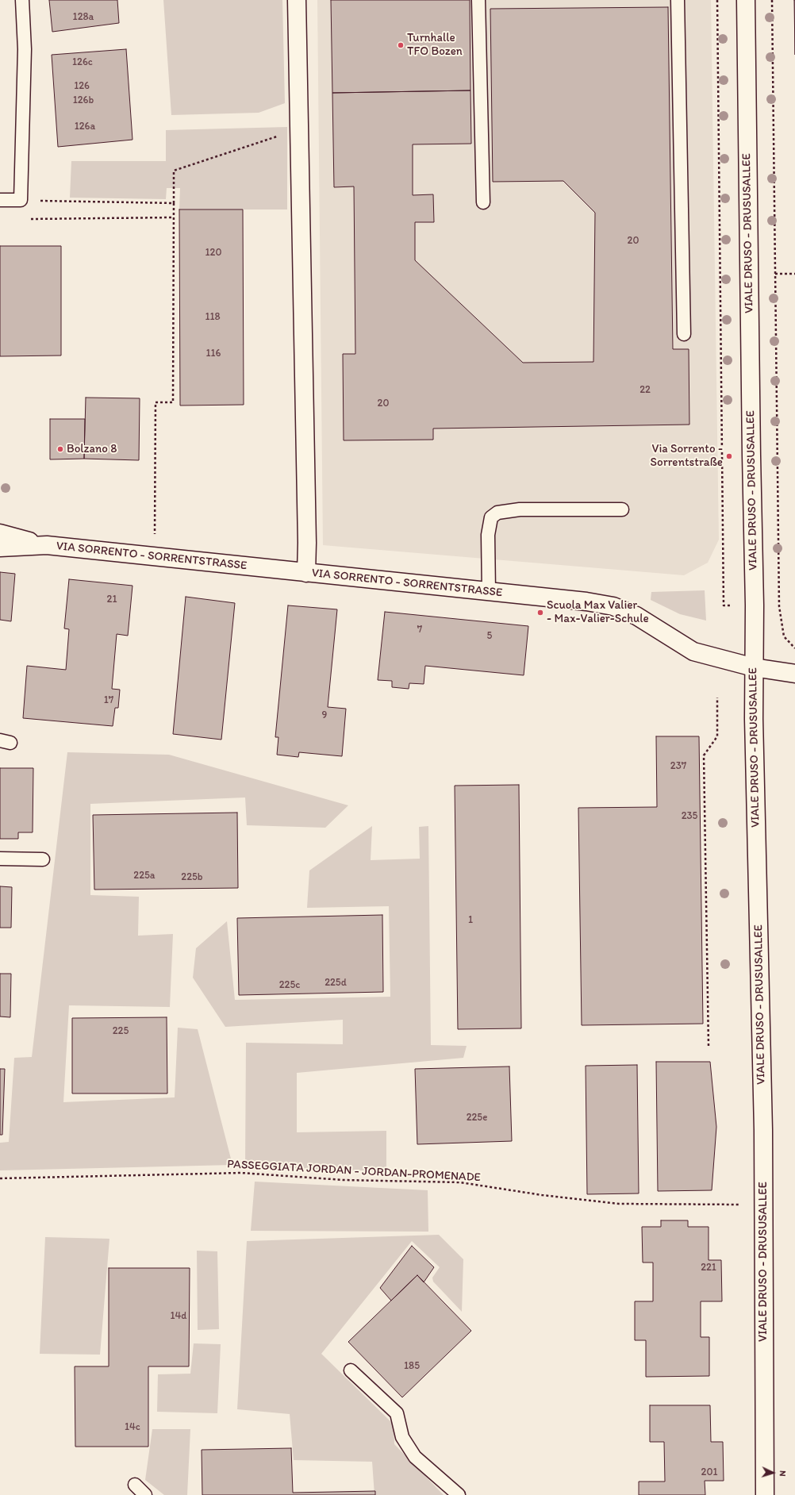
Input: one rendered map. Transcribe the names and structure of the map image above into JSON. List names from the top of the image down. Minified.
{"streets":{"main road":["VIALE DRUSO - DRUSUSALLEE","VIA SORRENTO - SORRENTSTRASSE"],"path":["PASSEGGIATA JORDAN - JORDAN-PROMENADE"]},"crossings":[["VIALE DRUSO - DRUSUSALLEE","VIA SORRENTO - SORRENTSTRASSE"],["VIALE DRUSO - DRUSUSALLEE","PASSEGGIATA JORDAN - JORDAN-PROMENADE"]],"places":["Turnhalle TFO Bozen","Bolzano 8","Via Sorrento - Sorrentstraße","Scuola Max Valier - Max-Valier-Schule"],"house_numbers":["128a","126c","126","126b","126a","20","120","118","116","22","20","21","7","5","17","9","237","235","225a","225b","1","225d","225c","225","225e","221","14d","185","14c","201"],"north":"right"}
